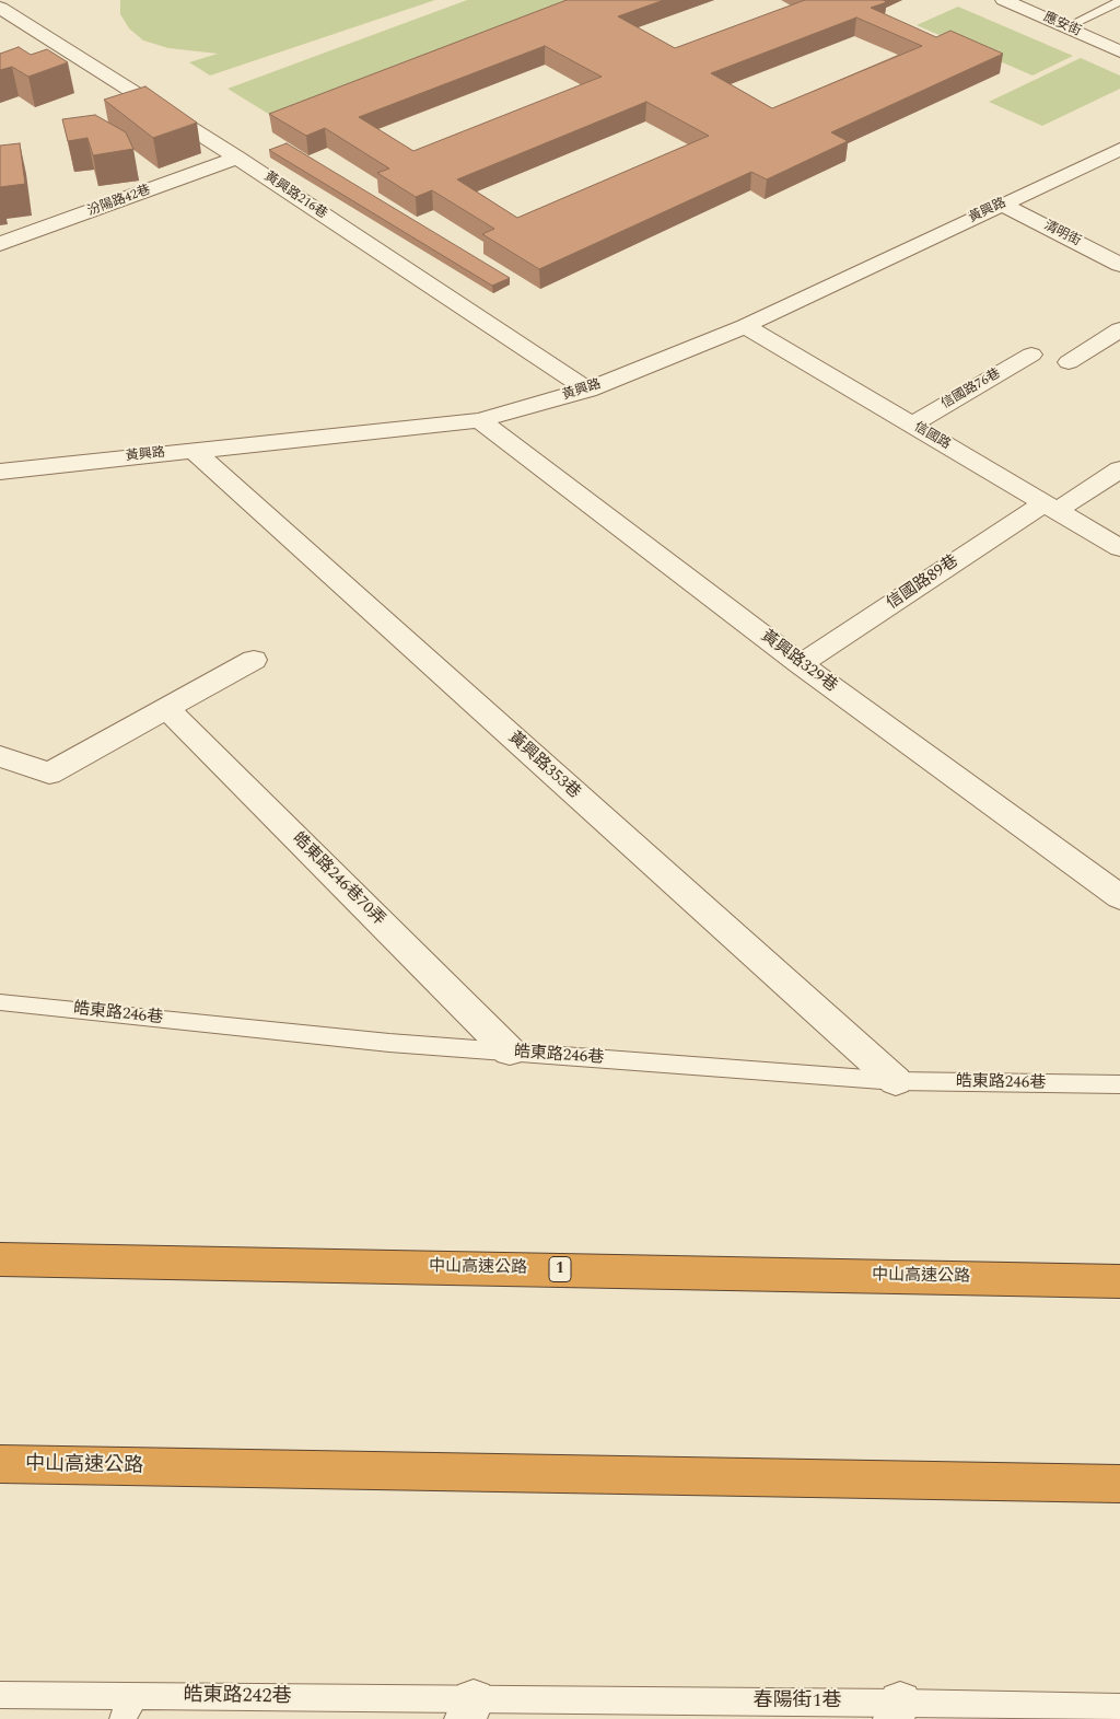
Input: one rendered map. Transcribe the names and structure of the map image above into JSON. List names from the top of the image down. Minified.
{"streets":{"highway":["中山高速公路","1"],"street":["應安街","黃興路216巷","汾陽路42巷","黃興路","清明街","信國路76巷","信國路","信國路89巷","黃興路329巷","黃興路353巷","皓東路246巷70弄"],"lane":["皓東路246巷","皓東路242巷","春陽街1巷"]},"crossings":[["黃興路216巷","汾陽路42巷"],["黃興路216巷","黃興路"],["黃興路","清明街"],["黃興路","信國路"],["黃興路","黃興路329巷"],["黃興路","黃興路353巷"],["信國路76巷","信國路"],["信國路","信國路89巷"],["信國路89巷","黃興路329巷"],["黃興路353巷","皓東路246巷"],["皓東路246巷70弄","皓東路246巷"],["皓東路242巷","春陽街1巷"]]}
